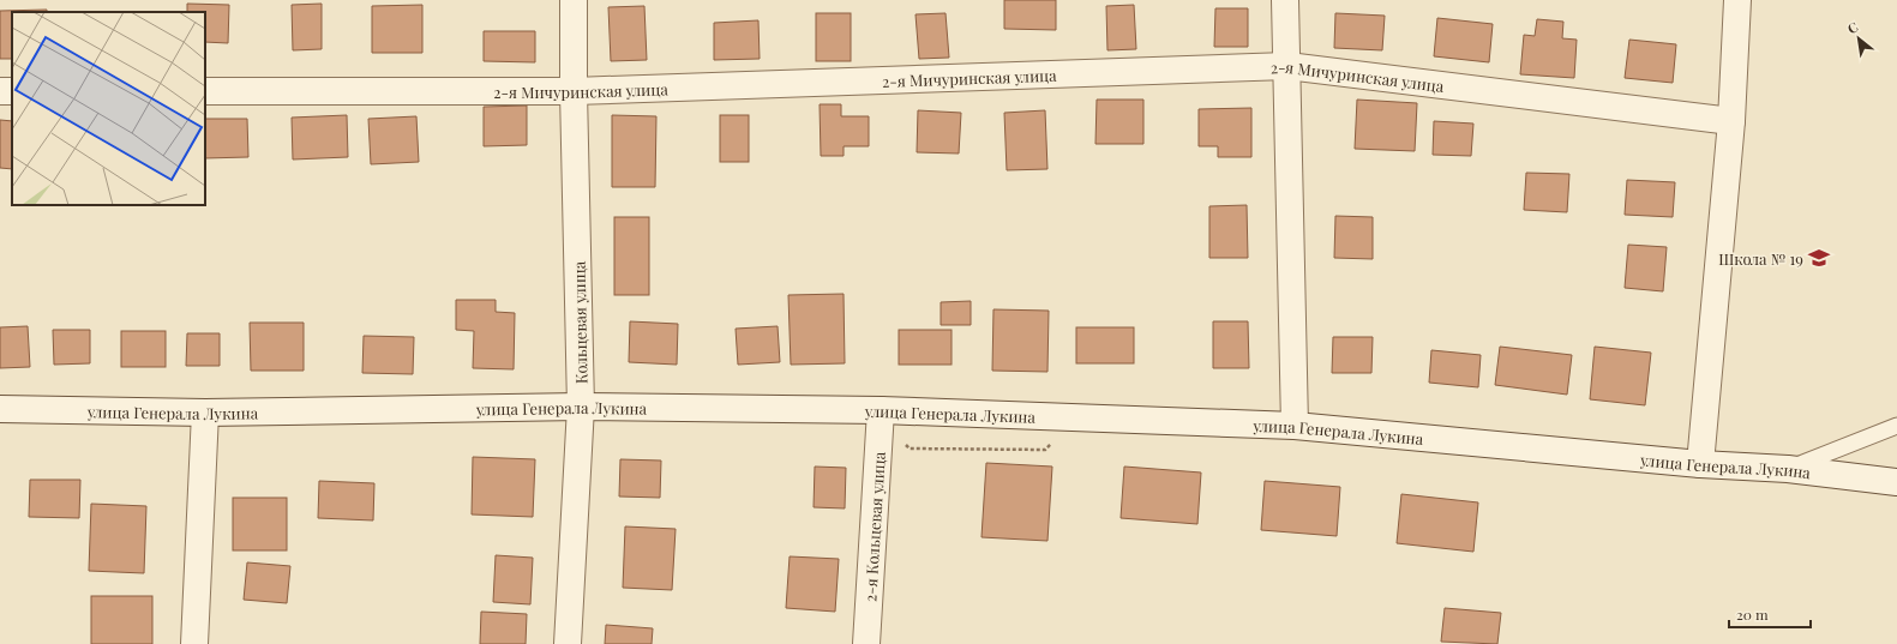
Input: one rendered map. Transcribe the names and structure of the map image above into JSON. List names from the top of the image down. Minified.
{"streets":{"street":["2-я Мичуринская улица","Кольцевая улица","улица Генерала Лукина","2-я Кольцевая улица"]},"crossings":[["2-я Мичуринская улица","Кольцевая улица"],["Кольцевая улица","улица Генерала Лукина"],["улица Генерала Лукина","2-я Кольцевая улица"]],"places":{"school or university":["Школа № 19"]},"scale_bar":"20 m","north":"top left"}
